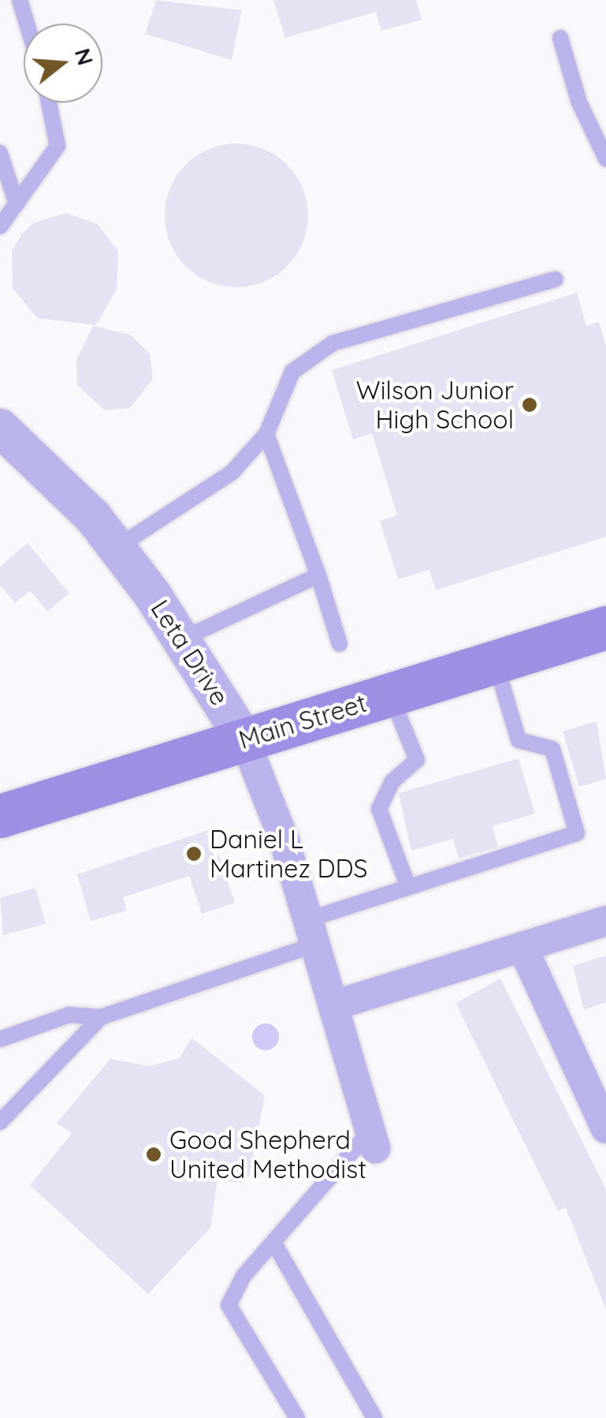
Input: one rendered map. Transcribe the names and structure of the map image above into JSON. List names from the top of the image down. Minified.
{"streets":{"main road":["Main Street"],"street":["Leta Drive"]},"crossings":[["Leta Drive","Main Street"]],"places":["Wilson Junior High School","Daniel L Martinez DDS","Good Shepherd United Methodist"],"north":"right"}
